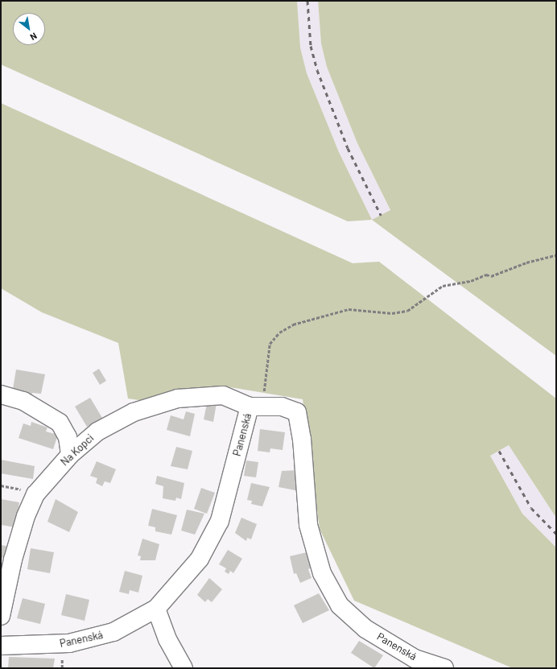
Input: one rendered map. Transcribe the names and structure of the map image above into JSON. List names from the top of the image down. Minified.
{"streets":{"street":["Panenská","Na Kopci"]},"crossings":[["Panenská","Na Kopci"]],"north":"bottom right"}
